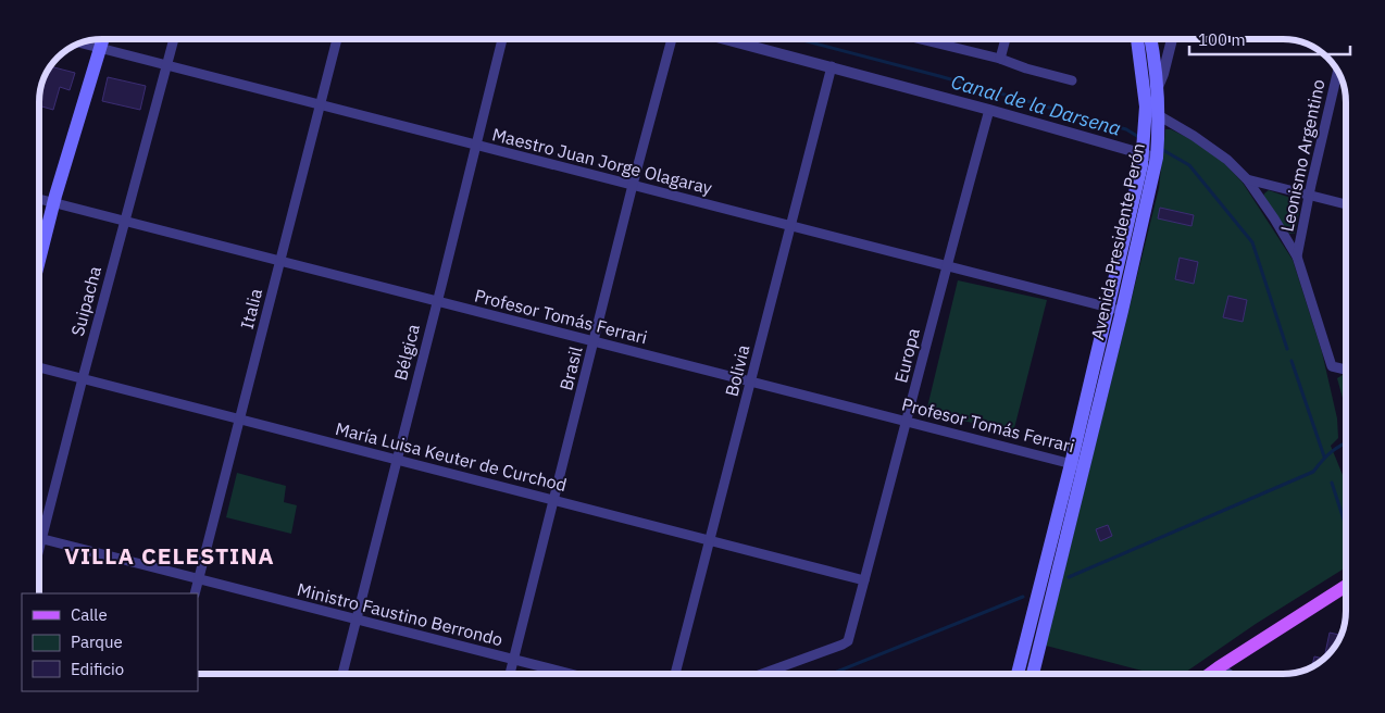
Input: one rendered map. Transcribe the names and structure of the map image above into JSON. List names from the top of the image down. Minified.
{"streets":{"main road":["Avenida Presidente Perón"],"street":["Leonismo Argentino","Maestro Juan Jorge Olagaray","Suipacha","Italia","Profesor Tomás Ferrari","Bélgica","Europa","Brasil","Bolivia","María Luisa Keuter de Curchod","Ministro Faustino Berrondo"]},"crossings":[["Maestro Juan Jorge Olagaray","Avenida Presidente Perón"],["Maestro Juan Jorge Olagaray","Suipacha"],["Maestro Juan Jorge Olagaray","Italia"],["Maestro Juan Jorge Olagaray","Bélgica"],["Maestro Juan Jorge Olagaray","Europa"],["Maestro Juan Jorge Olagaray","Brasil"],["Maestro Juan Jorge Olagaray","Bolivia"],["Avenida Presidente Perón","Profesor Tomás Ferrari"],["Suipacha","Profesor Tomás Ferrari"],["Suipacha","María Luisa Keuter de Curchod"],["Suipacha","Ministro Faustino Berrondo"],["Italia","Profesor Tomás Ferrari"],["Italia","María Luisa Keuter de Curchod"],["Italia","Ministro Faustino Berrondo"],["Profesor Tomás Ferrari","Bélgica"],["Profesor Tomás Ferrari","Europa"],["Profesor Tomás Ferrari","Brasil"],["Profesor Tomás Ferrari","Bolivia"],["Bélgica","María Luisa Keuter de Curchod"],["Bélgica","Ministro Faustino Berrondo"],["Europa","María Luisa Keuter de Curchod"],["Brasil","María Luisa Keuter de Curchod"],["Brasil","Ministro Faustino Berrondo"],["Bolivia","María Luisa Keuter de Curchod"]],"districts":["VILLA CELESTINA"],"water":["Canal de la Darsena"],"legend":["Calle","Parque","Edificio"],"scale_bar":"100 m"}
